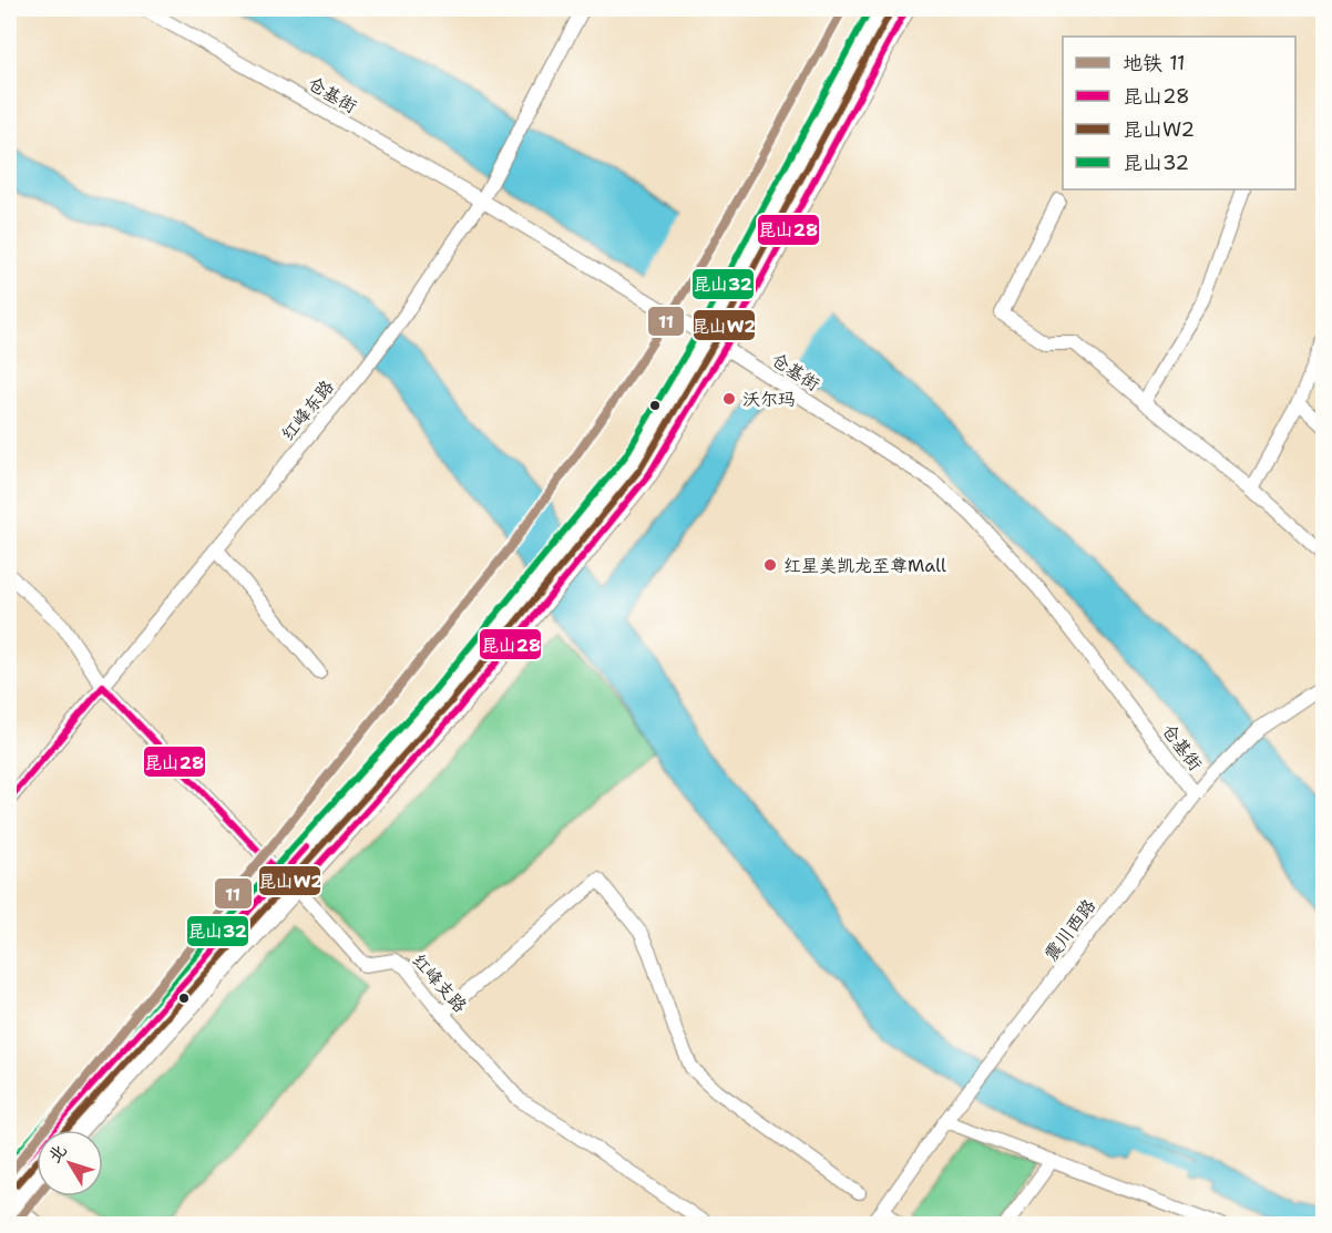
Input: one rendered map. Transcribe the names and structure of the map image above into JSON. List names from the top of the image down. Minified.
{"streets":{"street":["仓基街","红峰东路","震川西路","红峰支路"]},"crossings":[["仓基街","红峰东路"],["仓基街","震川西路"],["红峰东路","红峰支路"]],"places":["沃尔玛","红星美凯龙至尊Mall"],"lines":["metro line 11","transit line 昆山28","transit line 昆山32","transit line 昆山W2"],"legend":["地铁 11","昆山28","昆山W2","昆山32"],"north":"top left"}
